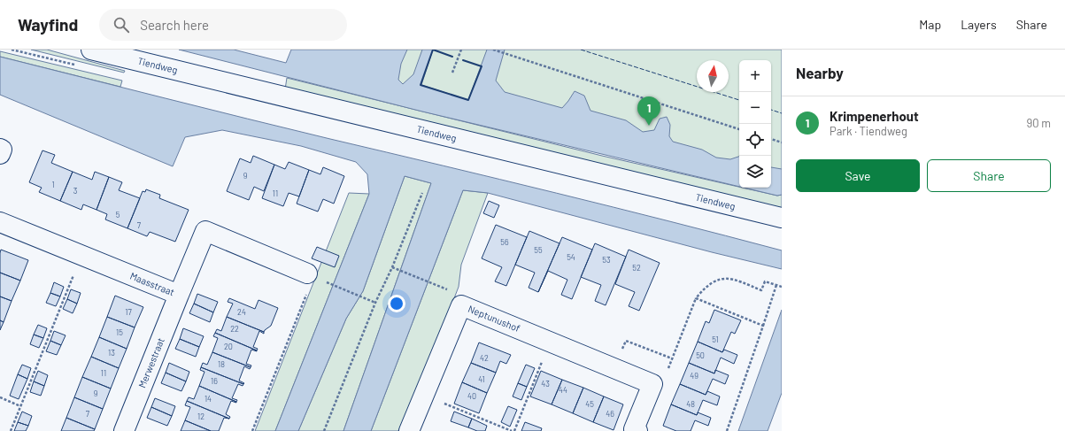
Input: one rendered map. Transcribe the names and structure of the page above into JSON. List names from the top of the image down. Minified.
{"streets":{"street":["Tiendweg","Maasstraat","Neptunushof","Merwestraat"]},"crossings":[["Maasstraat","Merwestraat"]],"house_numbers":["9","1","3","11","5","7","56","55","54","53","52","17","24","22","15","51","20","13","50","42","18","11","49","41","16","43","44","9","40","14","45","48","7","46","12"],"north":"top","page":{"header":"Wayfind","search":"Search here","nav":["Map","Layers","Share"],"heading":"Nearby","map_buttons":["+","−"],"list":[{"mark":"1","name":"Krimpenerhout","note":"Park · Tiendweg","value":"90 m"}],"pins":"1","buttons":["Save","Share"]}}
